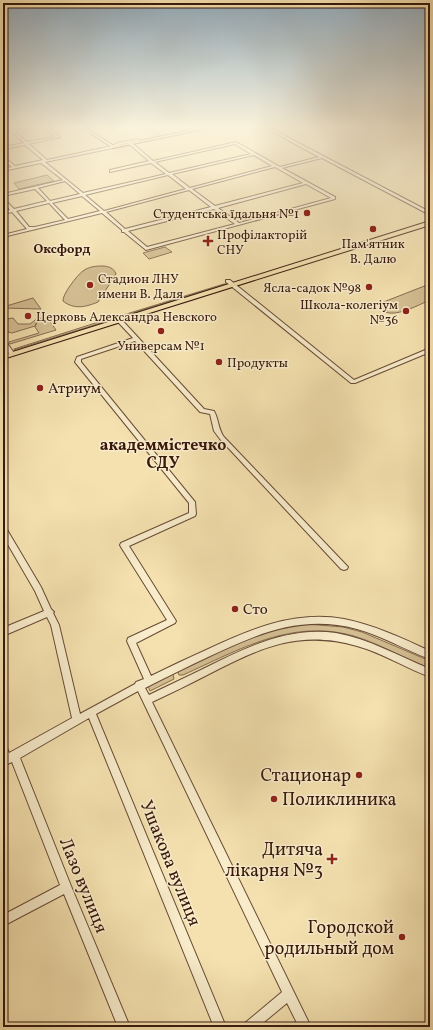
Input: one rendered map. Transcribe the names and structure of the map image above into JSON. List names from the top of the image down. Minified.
{"streets":{"street":["Ушакова вулиця","Лазо вулиця"]},"districts":["Оксфорд","академмістечко СДУ"],"places":{"other":["Студентська їдальня №1","Пам'ятник В. Далю","Стадион ЛНУ имени В. Даля","Ясла-садок №98","Школа-колегіум №36","Церковь Александра Невского","Универсам №1","Продукты","Атриум","Сто","Стационар","Поликлиника","Городской родильный дом"],"health":["Профілакторій СНУ","Дитяча лікарня №3"]}}
